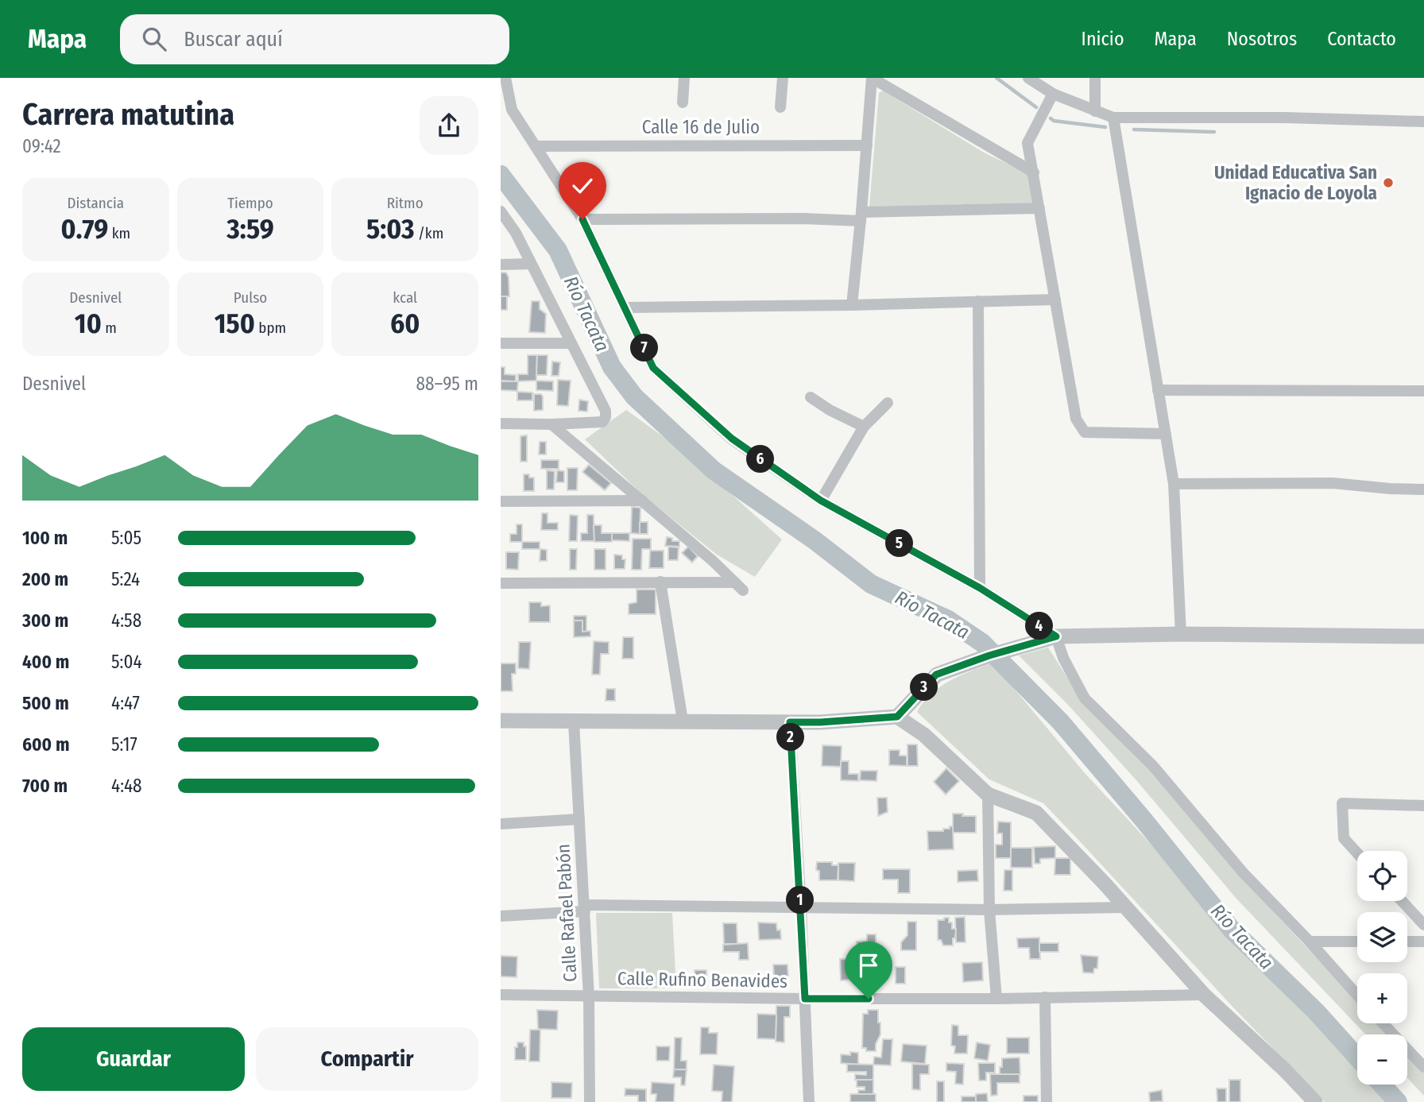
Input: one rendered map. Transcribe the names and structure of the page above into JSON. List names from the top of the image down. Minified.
{"streets":{"street":["Calle 16 de Julio","Calle Rafael Pabón","Calle Rufino Benavides"]},"crossings":[["Calle Rafael Pabón","Calle Rufino Benavides"]],"water":["Río Tacata"],"places":["Unidad Educativa San Ignacio de Loyola"],"page":{"header":"Mapa","search":"Buscar aquí","nav":["Inicio","Mapa","Nosotros","Contacto"],"heading":["Carrera matutina","09:42"],"stats":[["Distancia","0.79 km"],["Tiempo","3:59"],["Ritmo","5:03 /km"],["Desnivel","10 m"],["Pulso","150 bpm"],["kcal","60"]],"pins":["7","6","5","4","3","2","1"],"chart":["Desnivel","88–95 m"],"list":[{"name":"100 m","note":"5:05"},{"name":"200 m","note":"5:24"},{"name":"300 m","note":"4:58"},{"name":"400 m","note":"5:04"},{"name":"500 m","note":"4:47"},{"name":"600 m","note":"5:17"},{"name":"700 m","note":"4:48"}],"map_buttons":["+","−"],"buttons":["Guardar","Compartir"]}}
